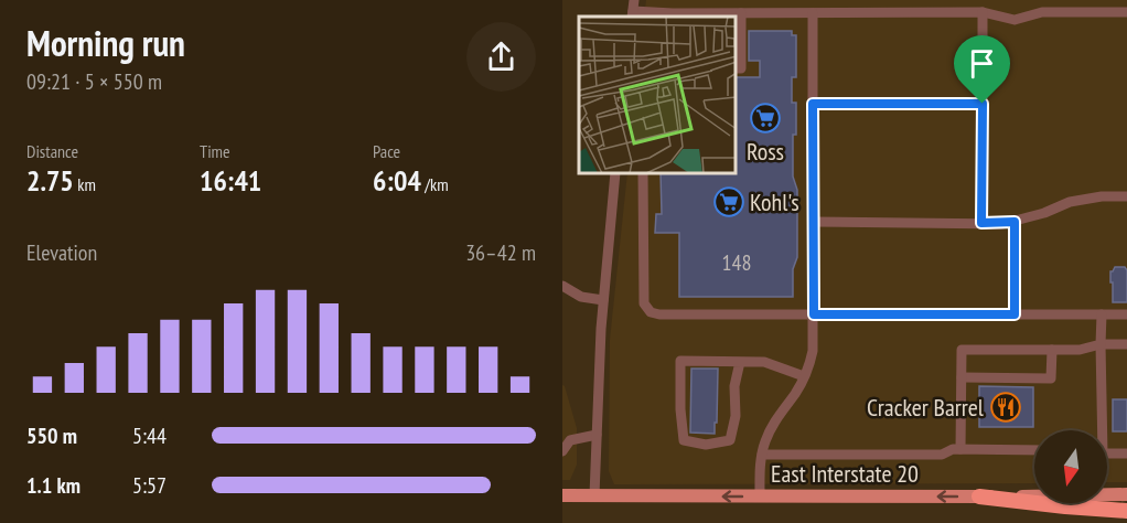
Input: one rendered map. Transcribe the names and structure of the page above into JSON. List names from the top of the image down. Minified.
{"streets":{"main road":["East Interstate 20"]},"one_way":["East Interstate 20"],"places":{"supermarket":["Ross","Kohl's"],"restaurant":["Cracker Barrel"]},"house_numbers":["148"],"north":"bottom","page":{"heading":["Morning run","09:21 · 5 × 550 m"],"stats":[["Distance","2.75 km"],["Time","16:41"],["Pace","6:04 /km"]],"chart":["Elevation","36–42 m"],"list":[{"name":"550 m","note":"5:44"},{"name":"1.1 km","note":"5:57"}]}}
